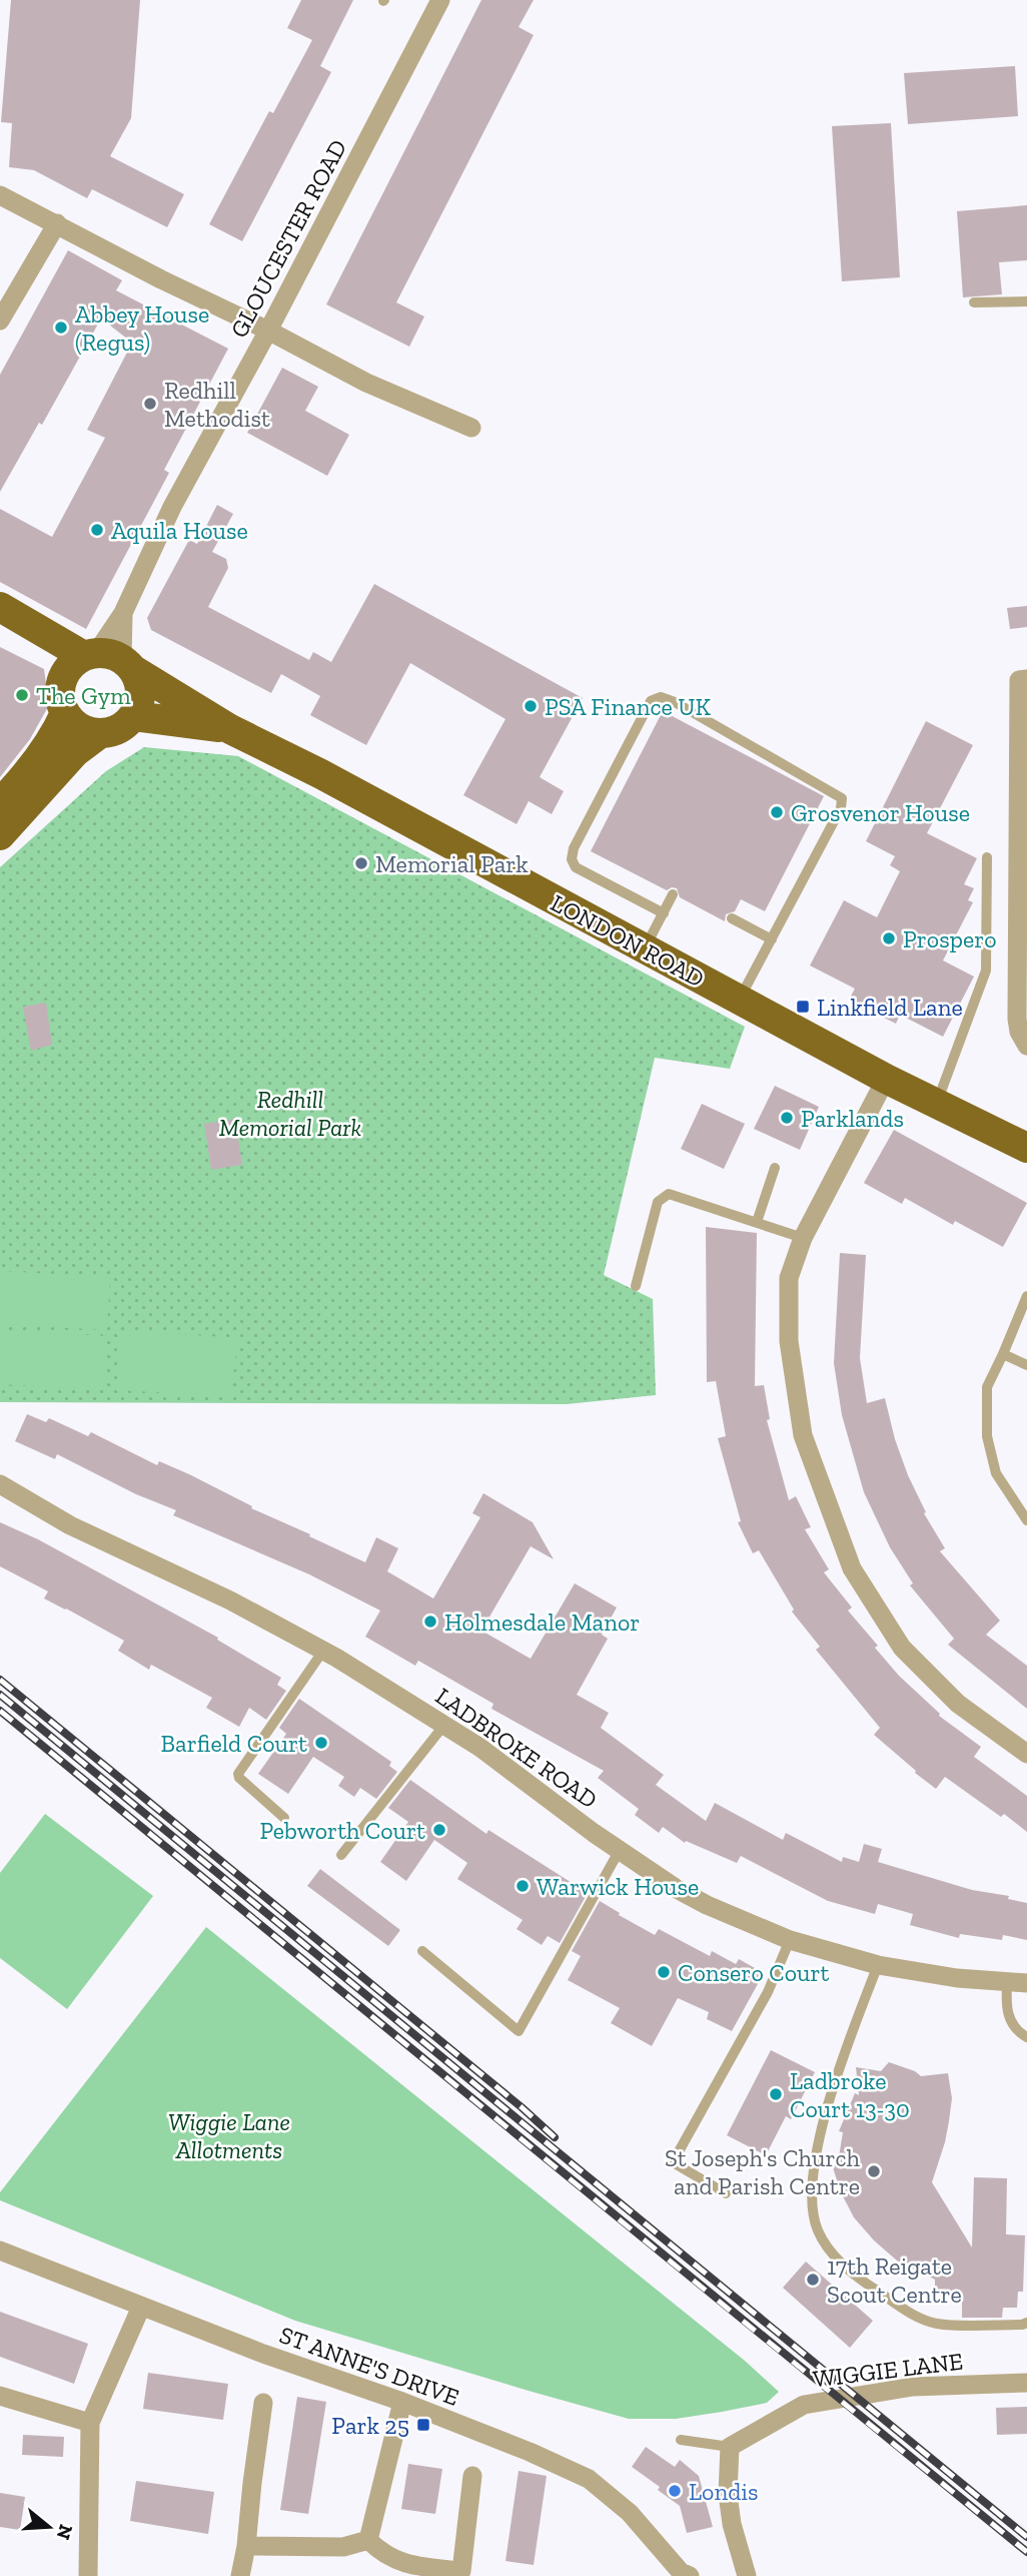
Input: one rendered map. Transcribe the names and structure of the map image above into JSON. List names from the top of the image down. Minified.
{"streets":{"main road":["LONDON ROAD"],"street":["GLOUCESTER ROAD","LADBROKE ROAD","ST ANNE'S DRIVE","WIGGIE LANE"]},"crossings":[["GLOUCESTER ROAD","LONDON ROAD"]],"parks":["Redhill Memorial Park","Wiggie Lane Allotments"],"places":{"other":["Abbey House (Regus)","Redhill Methodist","Aquila House","The Gym","PSA Finance UK","Grosvenor House","Memorial Park","Prospero","Parklands","Holmesdale Manor","Barfield Court","Pebworth Court","Warwick House","Consero Court","Ladbroke Court 13-30","St Joseph's Church and Parish Centre","17th Reigate Scout Centre","Londis"],"transit":["Linkfield Lane","Park 25"]},"north":"right"}
